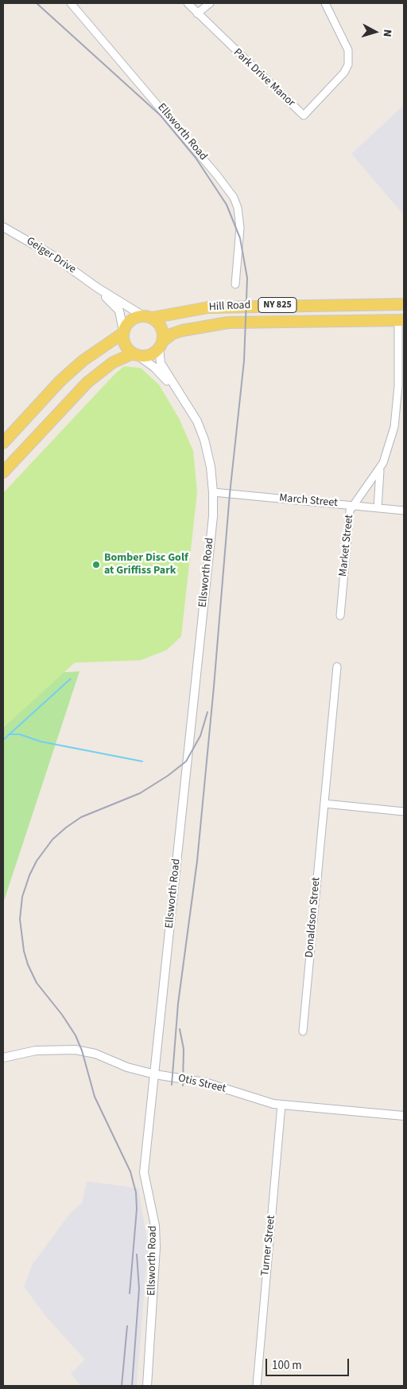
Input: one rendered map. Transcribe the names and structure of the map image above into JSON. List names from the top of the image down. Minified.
{"streets":{"main road":["NY 825","Hill Road"],"street":["Park Drive Manor","Ellsworth Road","Geiger Drive","March Street","Market Street","Donaldson Street","Otis Street","Turner Street"]},"crossings":[["Ellsworth Road","Geiger Drive"],["Ellsworth Road","NY 825"],["Ellsworth Road","Hill Road"],["Ellsworth Road","March Street"],["Ellsworth Road","Otis Street"],["Geiger Drive","NY 825"],["Geiger Drive","Hill Road"],["NY 825","Hill Road"],["Hill Road","Market Street"],["March Street","Market Street"],["Otis Street","Turner Street"]],"places":["Bomber Disc Golf at Griffiss Park"],"scale_bar":"100 m","north":"right"}
